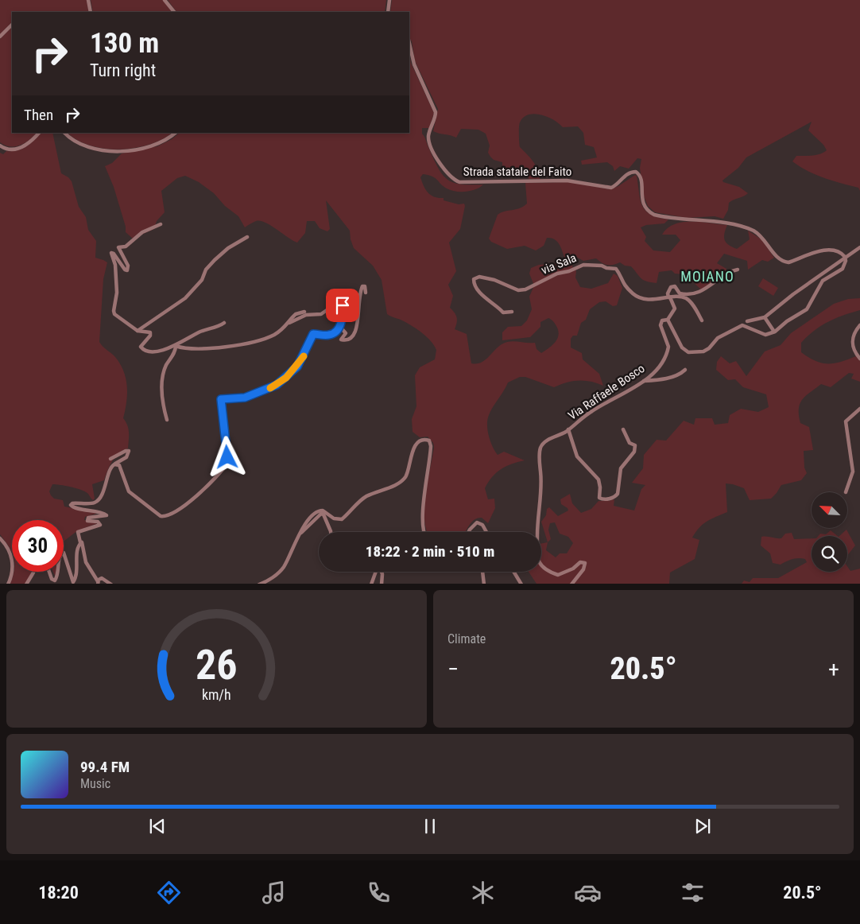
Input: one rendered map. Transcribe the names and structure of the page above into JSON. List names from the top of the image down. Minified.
{"streets":{"street":["Strada statale del Faito","via Sala","Via Raffaele Bosco"]},"districts":["MOIANO"],"north":"top left","page":{"turn":["130 m","Turn right"],"then":"Then","limit":"30","trip":"18:22 · 2 min · 510 m","tile":"Climate","heat":["−","20.5°","+"],"song":["99.4 FM","Music"],"tabs":["18:20","20.5°"],"gauge":["26","km/h"]}}
